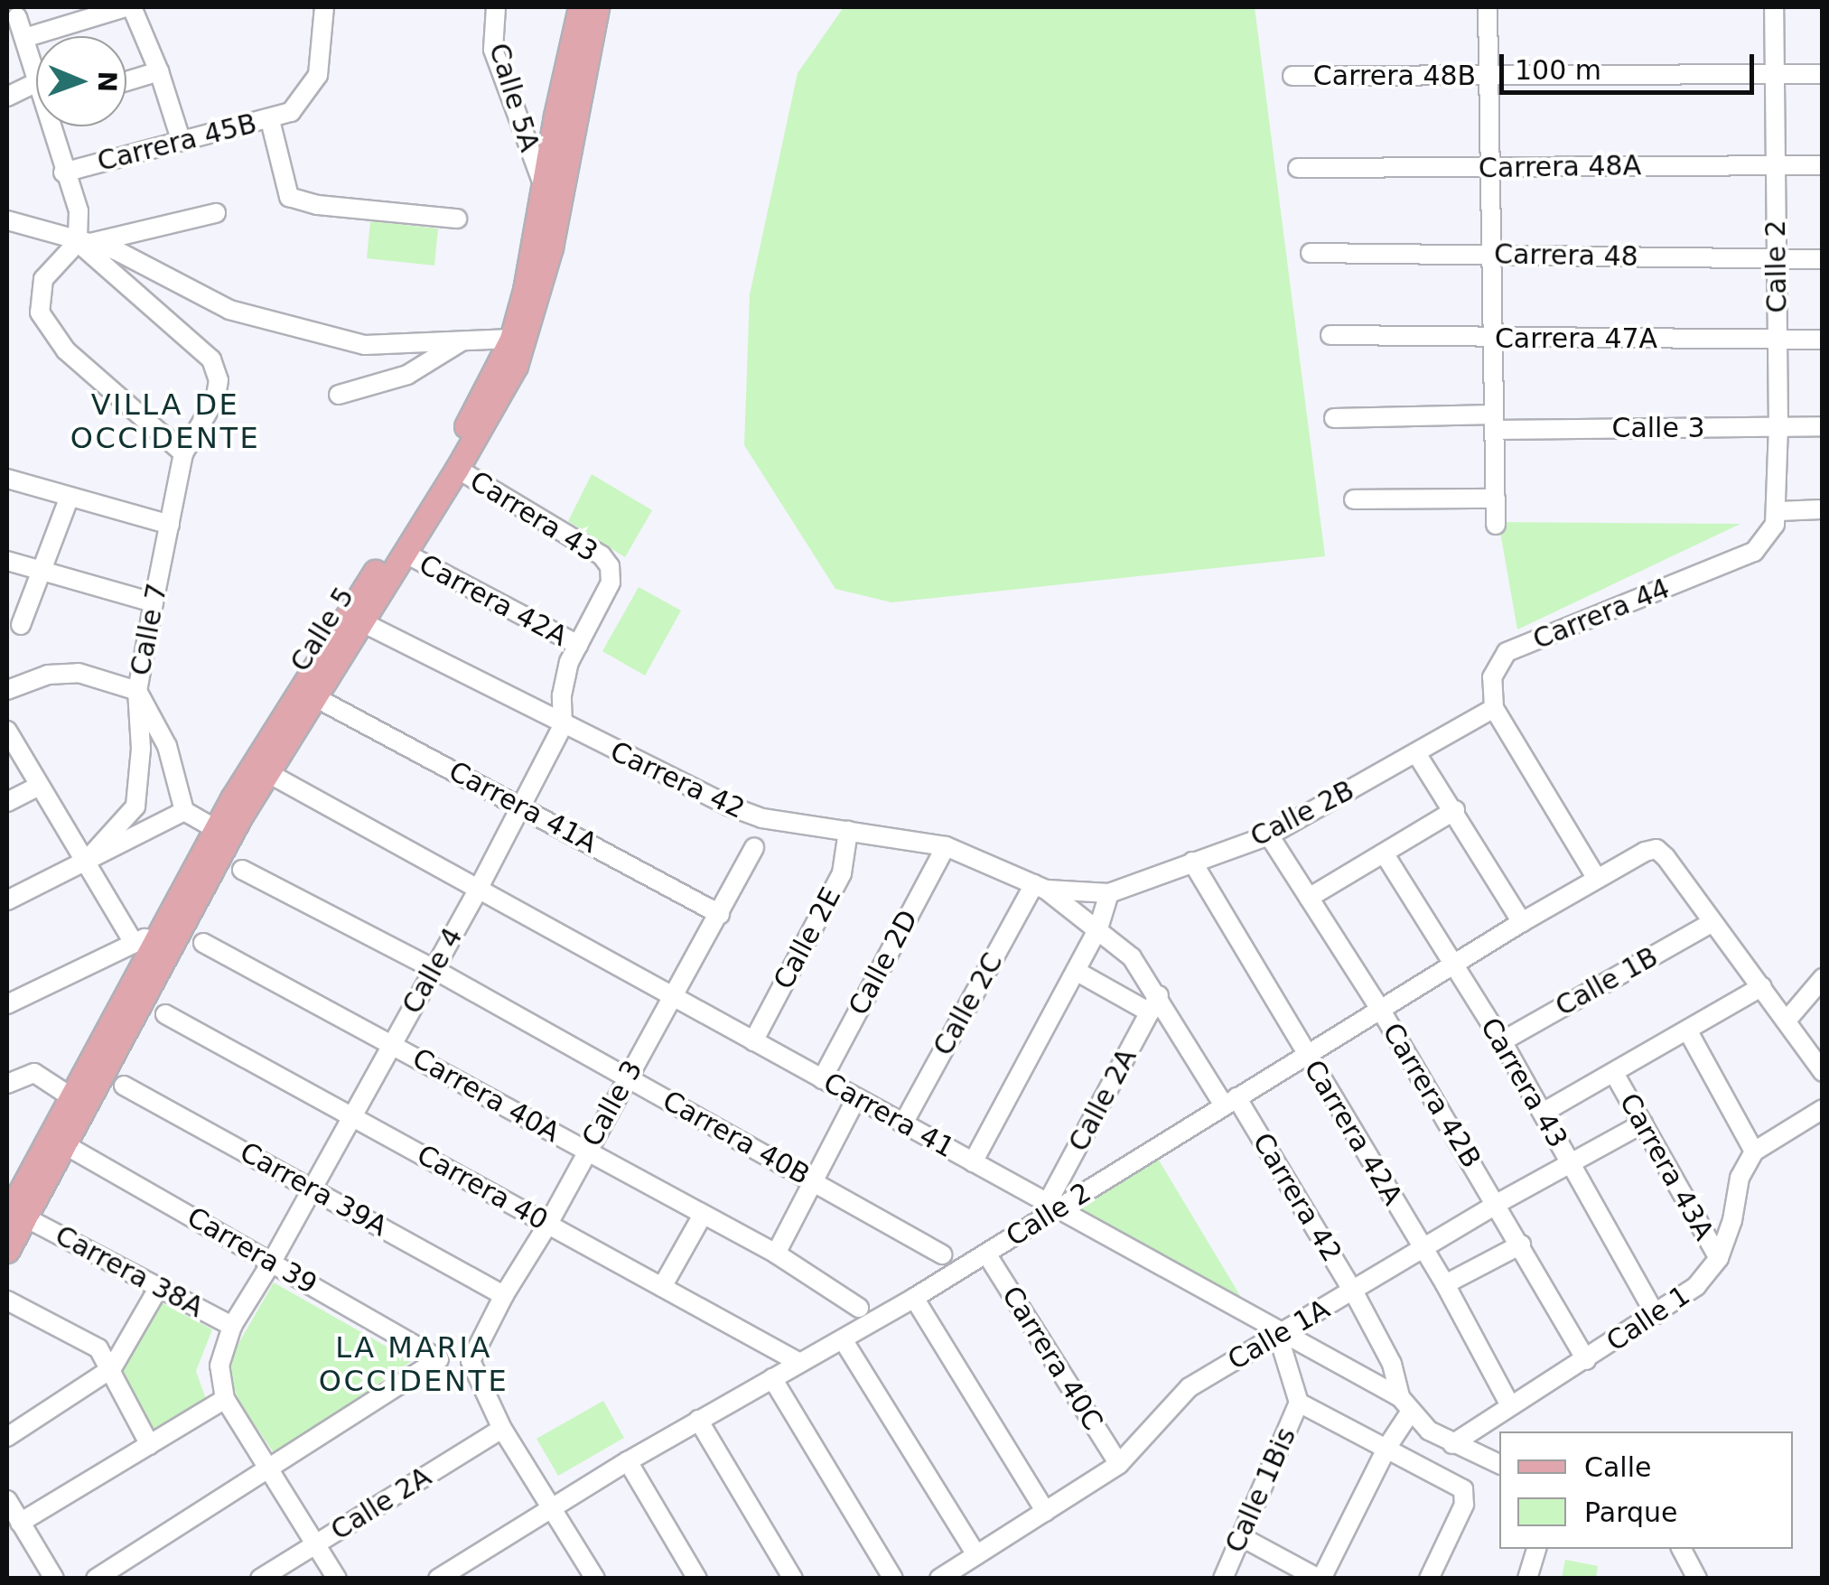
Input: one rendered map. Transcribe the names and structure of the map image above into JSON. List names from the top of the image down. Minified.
{"streets":{"main road":["Calle 5"],"street":["Carrera 48B","Calle 5A","Carrera 45B","Carrera 48A","Carrera 48","Calle 2","Carrera 47A","Calle 3","Carrera 43","Carrera 42A","Carrera 44","Calle 7","Carrera 42","Carrera 41A","Calle 2B","Calle 2E","Calle 2D","Calle 4","Calle 1B","Calle 2C","Carrera 40A","Carrera 42B","Calle 2A","Carrera 41","Carrera 40B","Carrera 43A","Carrera 40","Carrera 39A","Carrera 39","Carrera 38A","Calle 1","Calle 1A","Carrera 40C","Calle 1Bis"]},"crossings":[["Carrera 48B","Calle 2"],["Calle 5A","Calle 5"],["Carrera 48A","Calle 2"],["Carrera 48","Calle 2"],["Calle 2","Carrera 47A"],["Calle 2","Calle 3"],["Calle 2","Carrera 43"],["Calle 2","Carrera 42A"],["Calle 2","Carrera 44"],["Calle 2","Carrera 42"],["Calle 2","Calle 1B"],["Calle 2","Carrera 42B"],["Calle 2","Calle 2A"],["Calle 2","Carrera 41"],["Calle 2","Carrera 40"],["Calle 2","Carrera 40C"],["Calle 3","Carrera 41A"],["Calle 3","Carrera 40A"],["Calle 3","Calle 2A"],["Calle 3","Carrera 41"],["Calle 3","Carrera 40B"],["Calle 3","Carrera 40"],["Calle 3","Carrera 39A"],["Carrera 43","Calle 5"],["Carrera 43","Calle 4"],["Carrera 43","Calle 1B"],["Carrera 43","Calle 1"],["Carrera 43","Calle 1A"],["Carrera 42A","Calle 2B"],["Carrera 42A","Calle 4"],["Carrera 42A","Calle 1"],["Carrera 42A","Calle 1A"],["Carrera 44","Calle 2B"],["Calle 5","Carrera 41"],["Calle 5","Carrera 39"],["Calle 5","Carrera 38A"],["Carrera 42","Calle 2B"],["Carrera 42","Calle 2E"],["Carrera 42","Calle 2D"],["Carrera 42","Calle 4"],["Carrera 42","Calle 2C"],["Carrera 42","Calle 2A"],["Carrera 42","Carrera 41"],["Carrera 42","Calle 1A"],["Carrera 41A","Calle 4"],["Calle 2B","Calle 2C"],["Calle 2B","Carrera 42B"],["Calle 2E","Carrera 41"],["Calle 2D","Carrera 41"],["Calle 4","Carrera 40A"],["Calle 4","Carrera 41"],["Calle 4","Carrera 40B"],["Calle 4","Carrera 40"],["Calle 4","Carrera 39A"],["Calle 4","Carrera 39"],["Calle 4","Carrera 38A"],["Calle 2C","Carrera 41"],["Carrera 42B","Calle 1"],["Carrera 42B","Calle 1A"],["Calle 2A","Carrera 41"],["Carrera 41","Calle 1"],["Carrera 41","Calle 1A"],["Carrera 43A","Calle 1"],["Carrera 43A","Calle 1A"],["Calle 1A","Carrera 40C"]],"districts":["VILLA DE OCCIDENTE","LA MARIA OCCIDENTE"],"legend":["Calle","Parque"],"scale_bar":"100 m","north":"right"}
